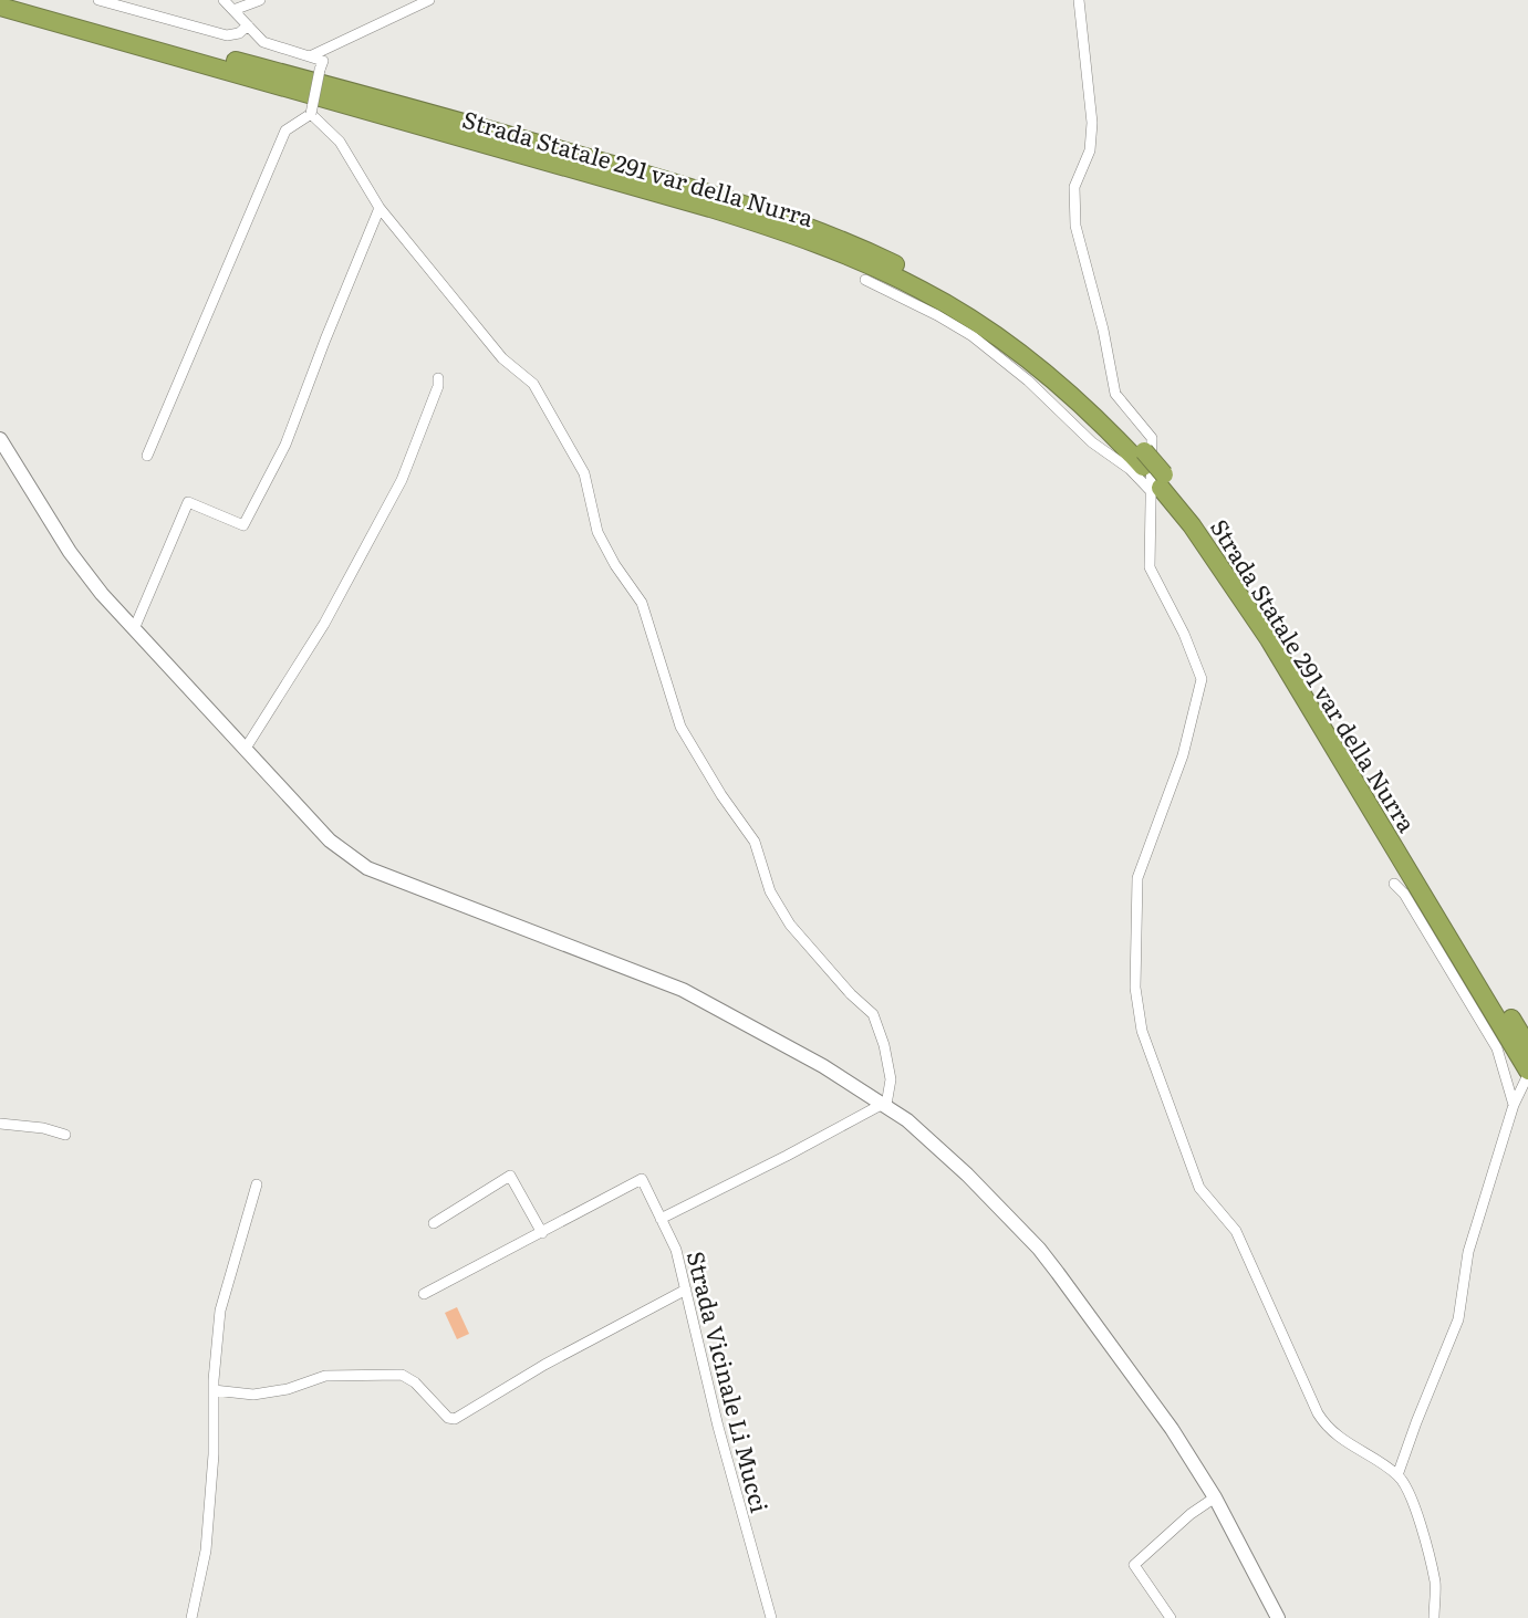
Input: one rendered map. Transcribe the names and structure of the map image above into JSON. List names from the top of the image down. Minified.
{"streets":{"highway":["Strada Statale 291 var della Nurra"],"street":["Strada Vicinale Li Mucci"]}}
